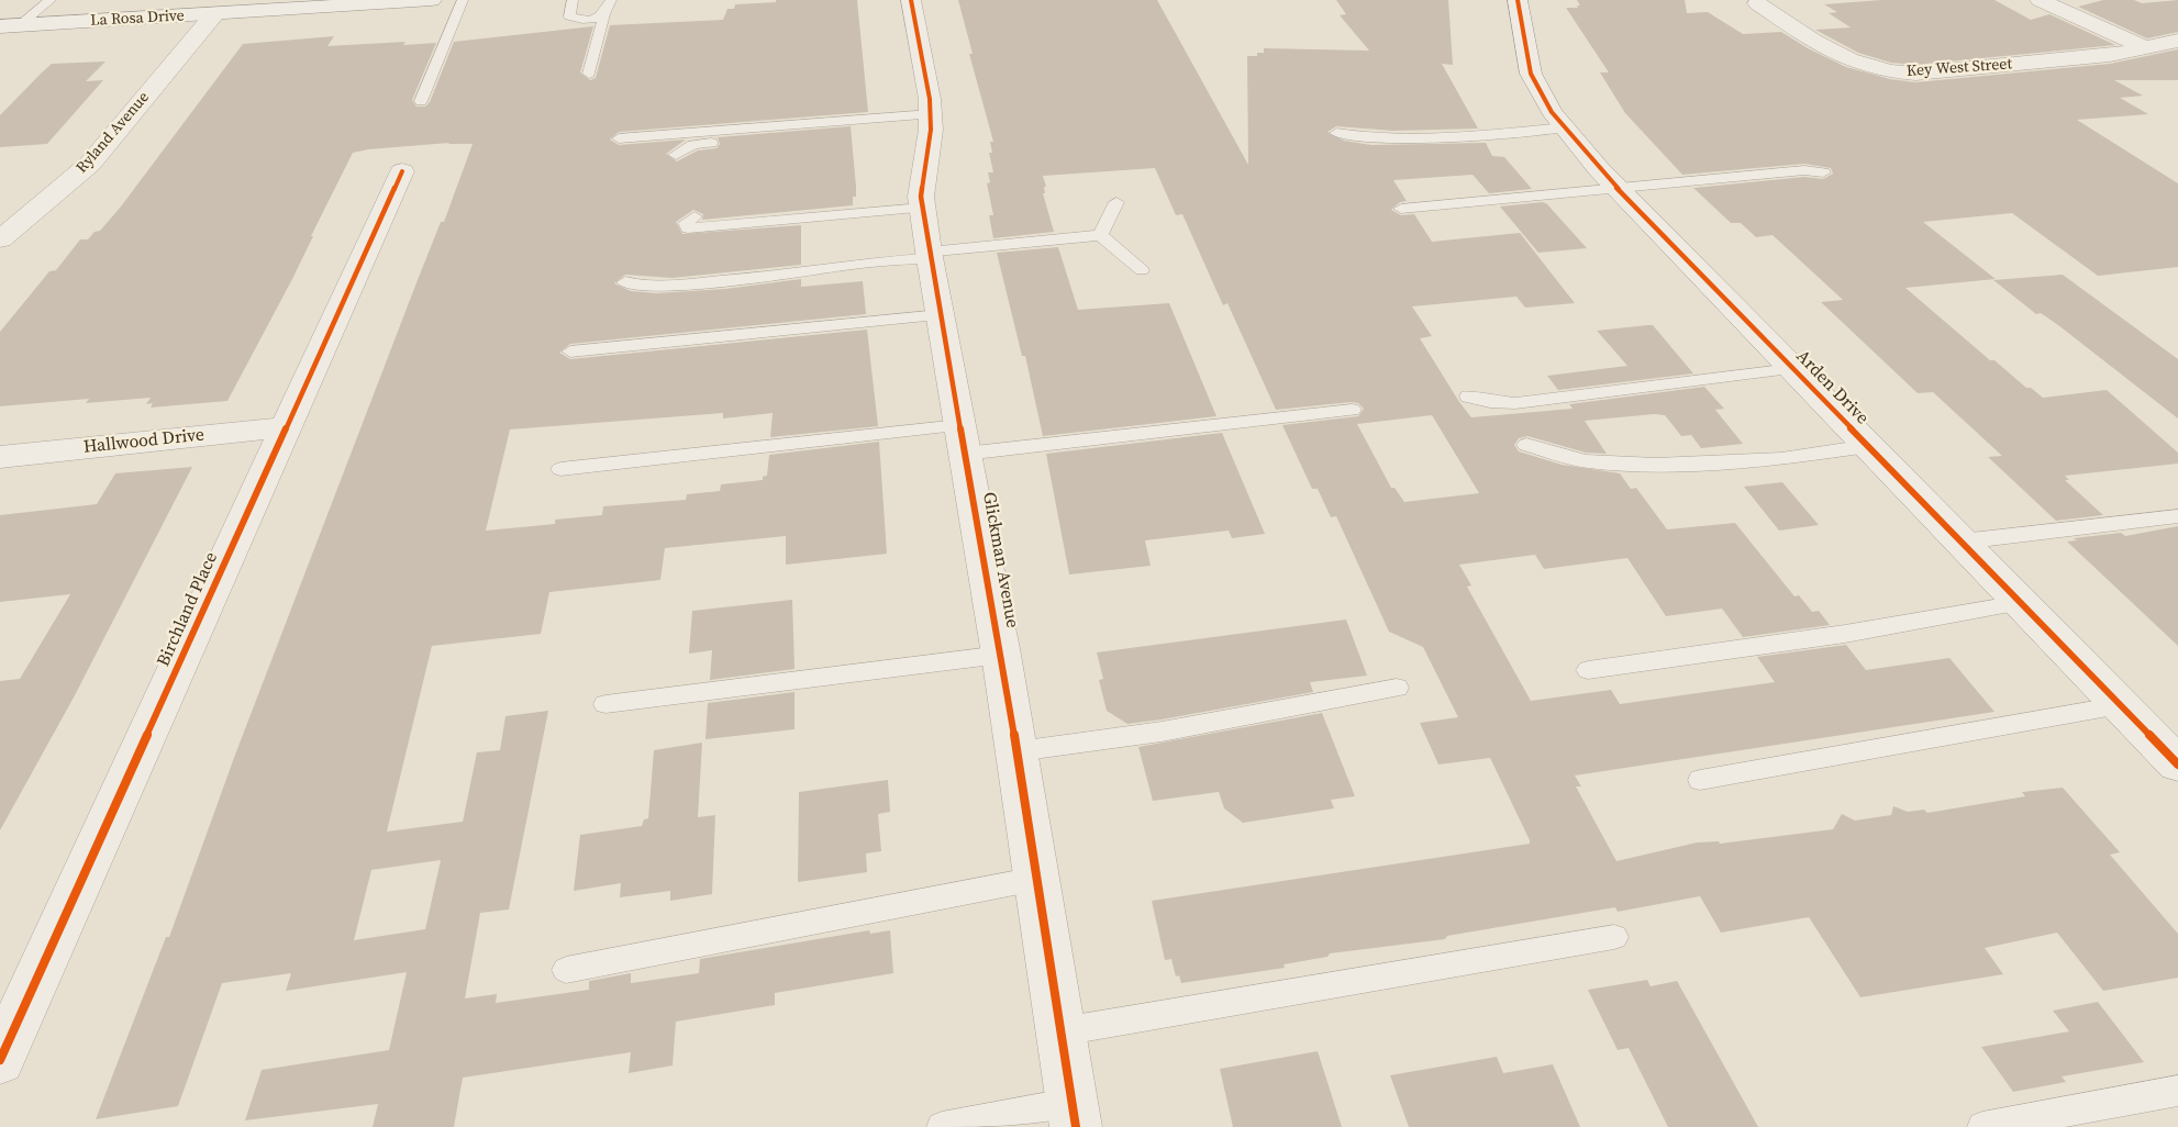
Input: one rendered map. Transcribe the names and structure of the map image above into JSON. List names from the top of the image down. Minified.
{"streets":{"street":["La Rosa Drive","Key West Street","Ryland Avenue","Arden Drive","Hallwood Drive","Glickman Avenue","Birchland Place"]},"crossings":[["La Rosa Drive","Ryland Avenue"],["Hallwood Drive","Birchland Place"]]}
